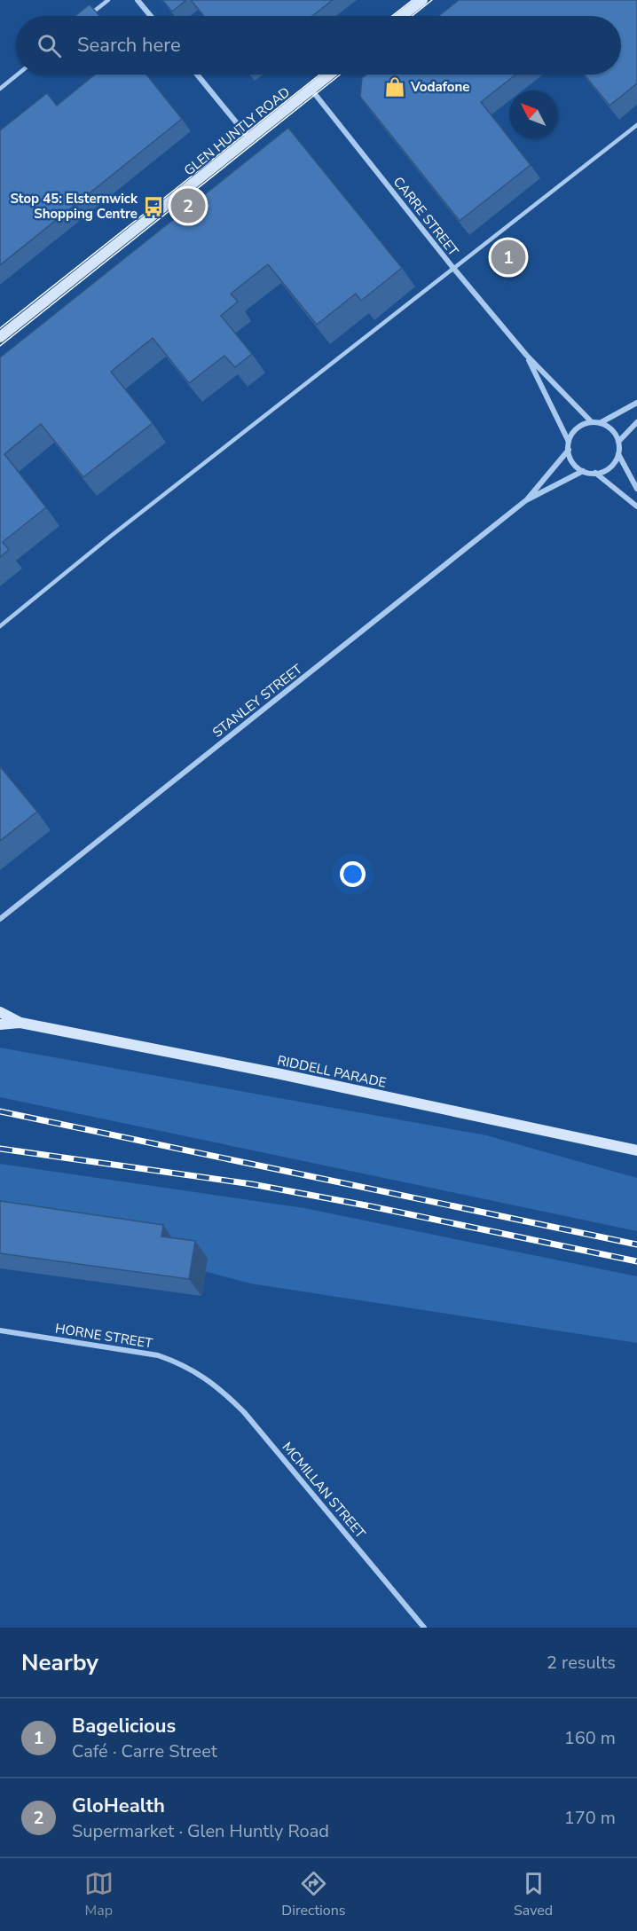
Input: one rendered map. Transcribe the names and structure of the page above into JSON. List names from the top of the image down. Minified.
{"streets":{"street":["GLEN HUNTLY ROAD","CARRE STREET","STANLEY STREET","RIDDELL PARADE","HORNE STREET","MCMILLAN STREET"]},"crossings":[["GLEN HUNTLY ROAD","CARRE STREET"],["CARRE STREET","STANLEY STREET"],["HORNE STREET","MCMILLAN STREET"]],"places":{"shop":["Vodafone"],"bus stop":["Stop 45: Elsternwick Shopping Centre"]},"north":"top left","page":{"search":"Search here","pins":["2","1"],"heading":["Nearby","2 results"],"list":[{"mark":"1","name":"Bagelicious","note":"Café · Carre Street","value":"160 m"},{"mark":"2","name":"GloHealth","note":"Supermarket · Glen Huntly Road","value":"170 m"}],"nav":["Map","Directions","Saved"]}}
